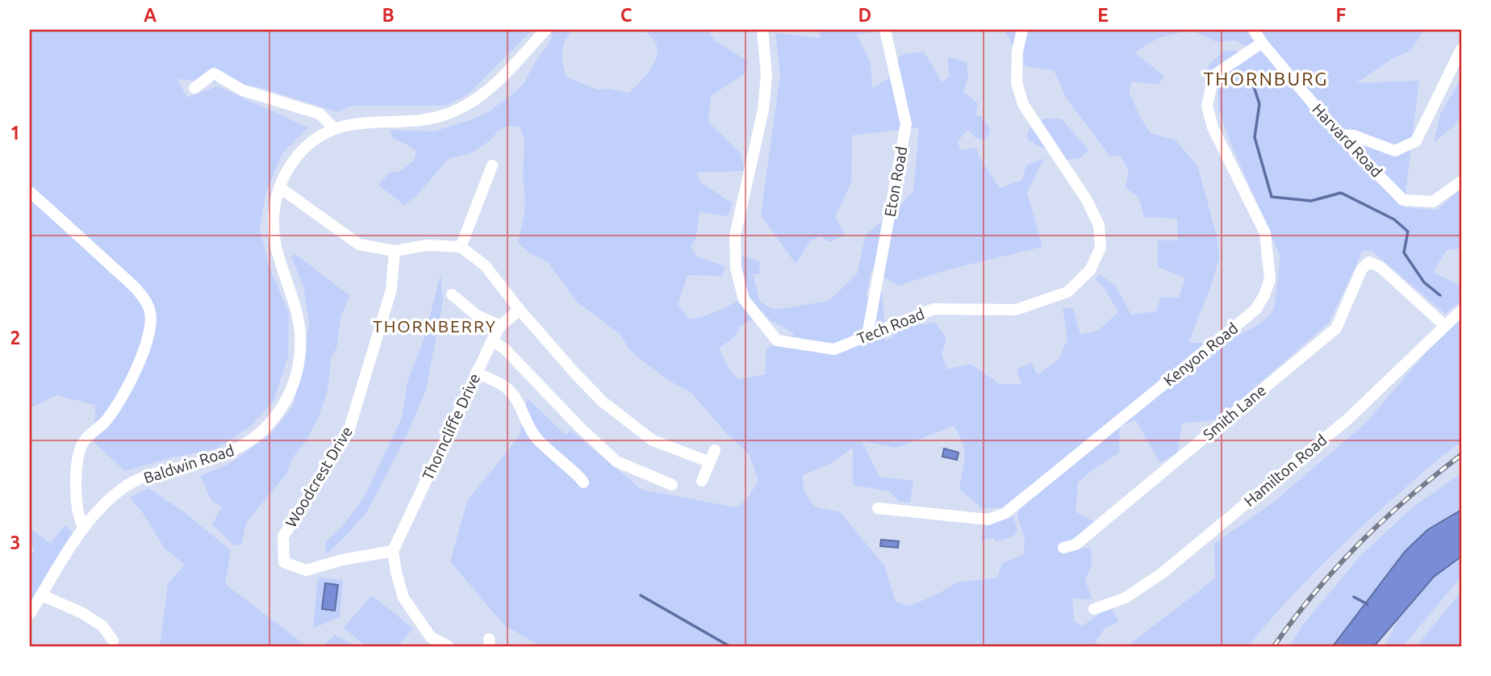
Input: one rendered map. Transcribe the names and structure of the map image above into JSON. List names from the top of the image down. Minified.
{"streets":{"street":["Harvard Road","Eton Road","Tech Road","Kenyon Road","Smith Lane","Thorncliffe Drive","Baldwin Road","Hamilton Road","Woodcrest Drive"]},"crossings":[["Harvard Road","Kenyon Road"],["Eton Road","Tech Road"],["Smith Lane","Hamilton Road"],["Thorncliffe Drive","Woodcrest Drive"]],"districts":["THORNBURG","THORNBERRY"],"grid":{"columns":["A","B","C","D","E","F"],"rows":["1","2","3"]}}
